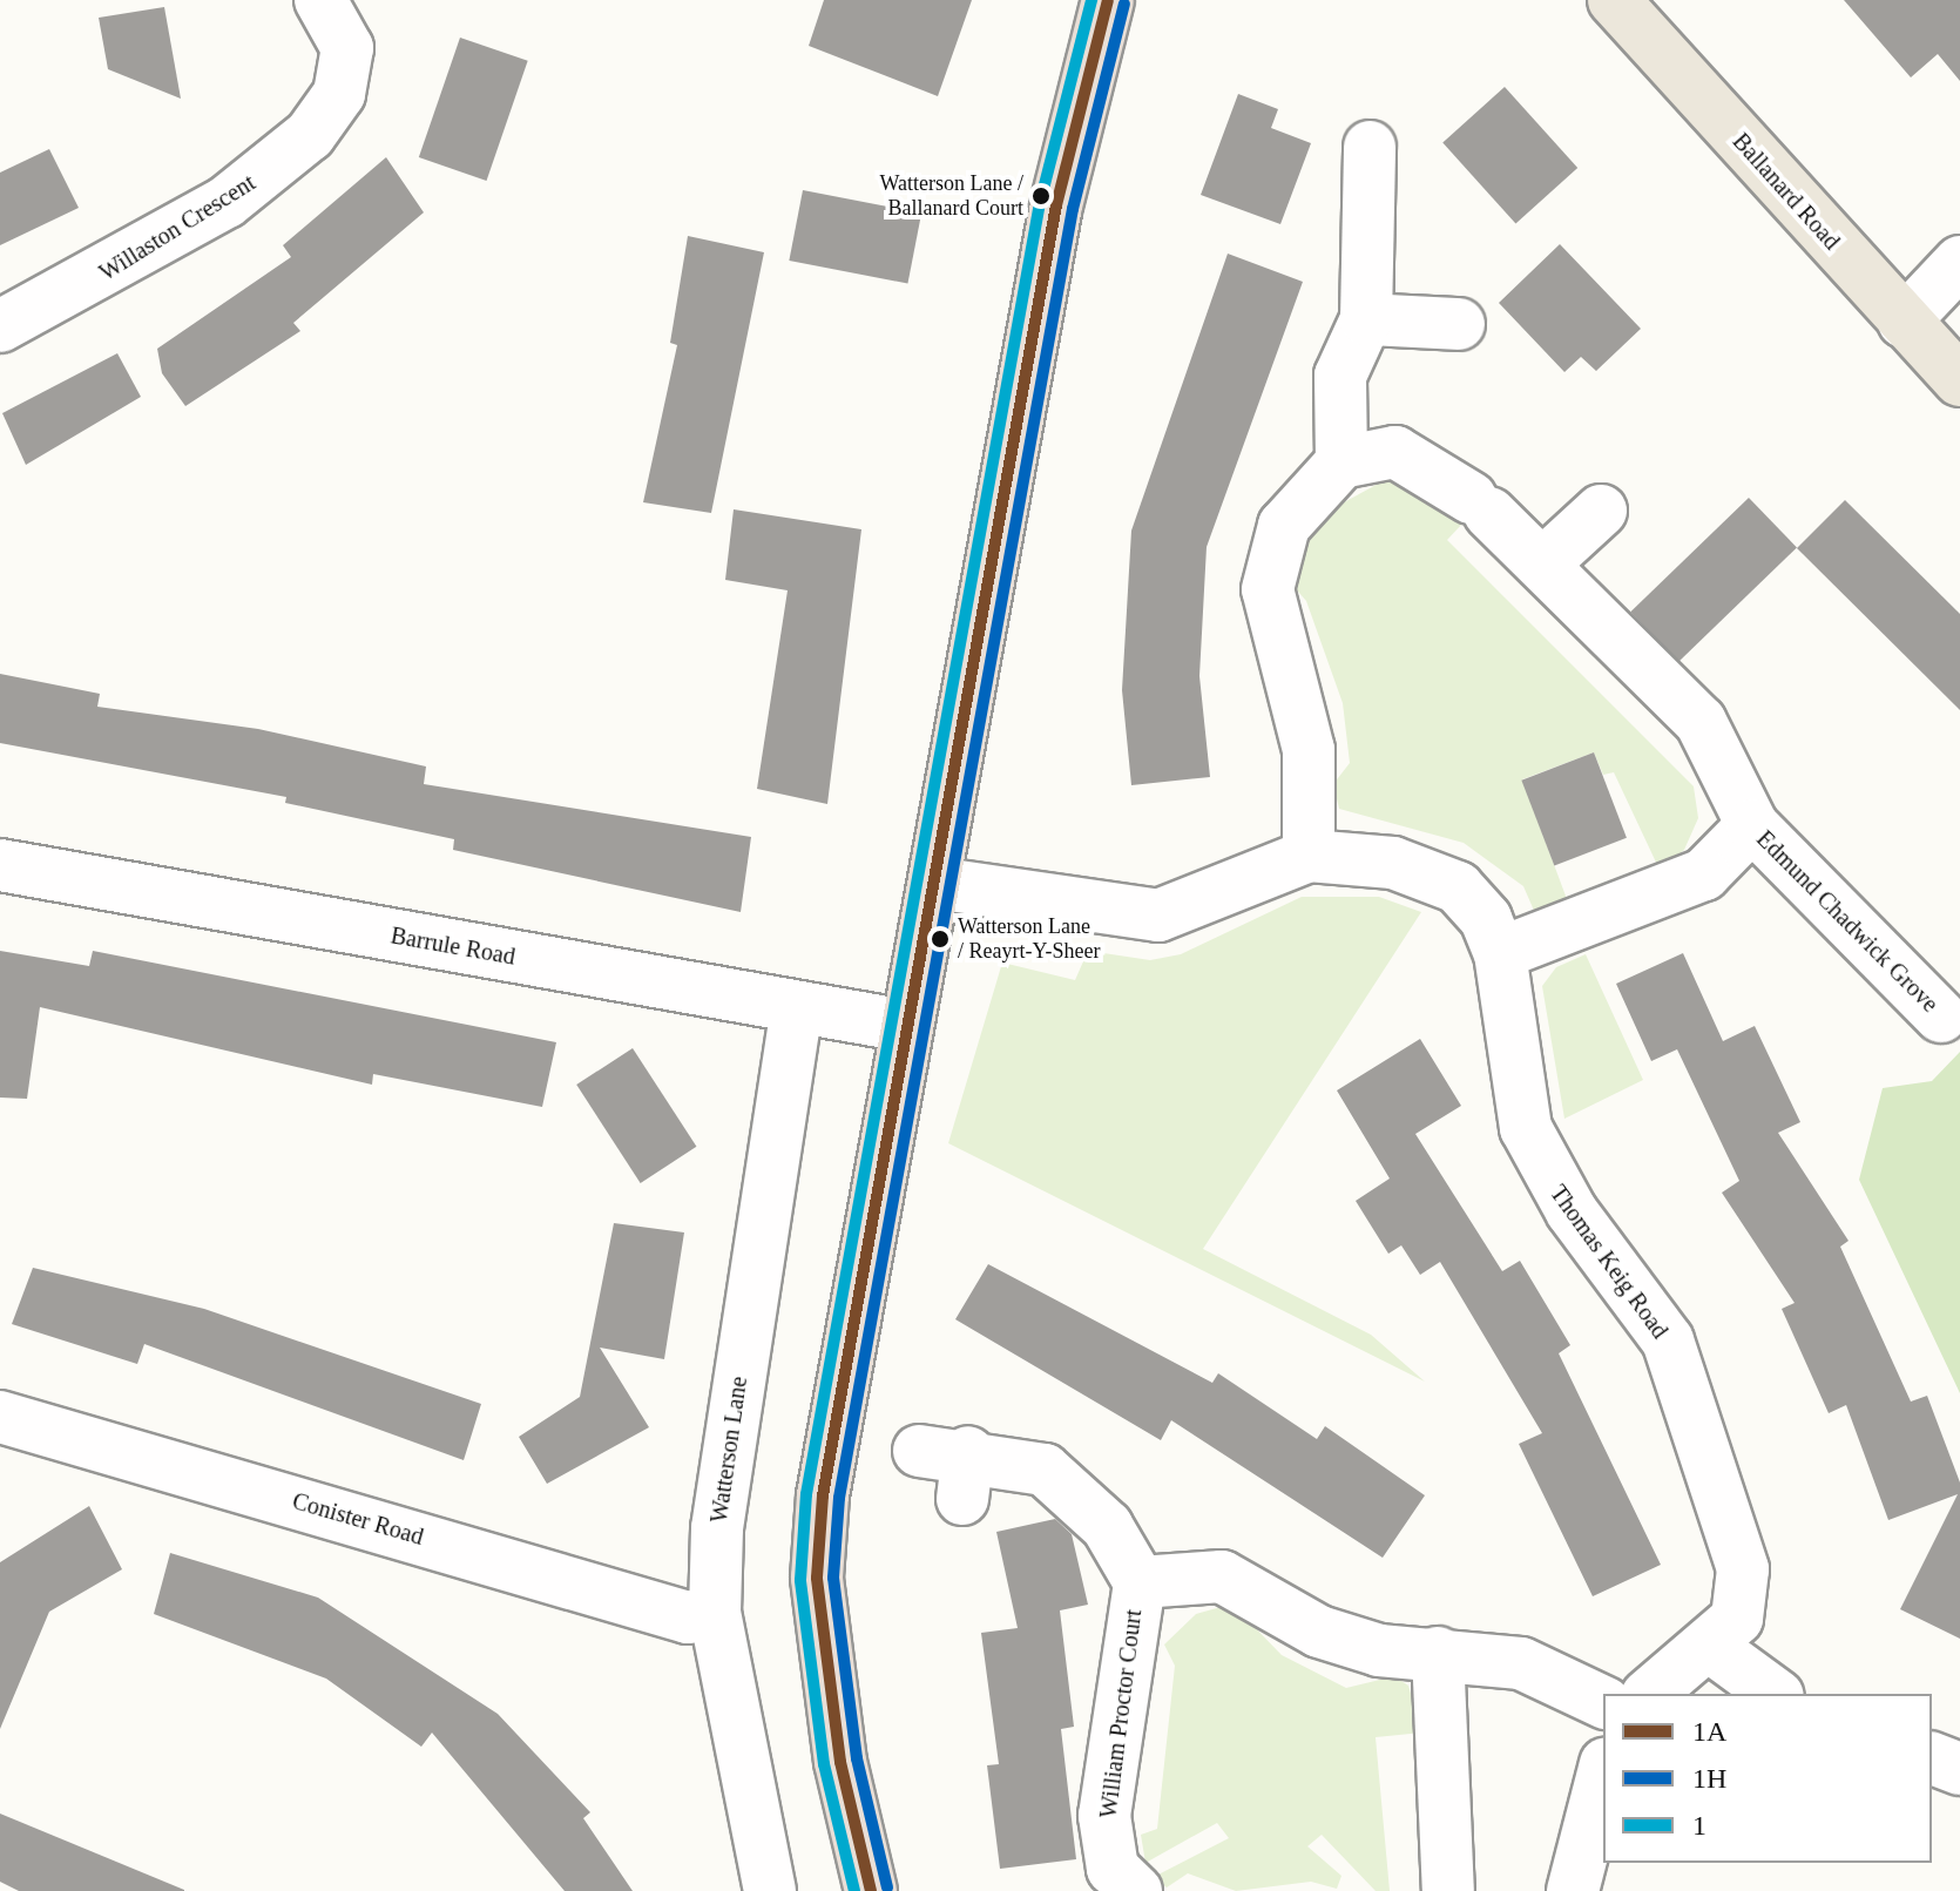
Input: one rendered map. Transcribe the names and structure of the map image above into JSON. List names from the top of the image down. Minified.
{"streets":{"main road":["Ballanard Road"],"street":["Willaston Crescent","Edmund Chadwick Grove","Barrule Road","Thomas Keig Road","Watterson Lane","Conister Road","William Proctor Court"]},"crossings":[["Edmund Chadwick Grove","Thomas Keig Road"],["Barrule Road","Watterson Lane"],["Watterson Lane","Conister Road"]],"places":["Watterson Lane / Ballanard Court","Watterson Lane / Reayrt-Y-Sheer"],"lines":["transit line 1A","transit line 1","transit line 1H"],"legend":["1A","1H","1"]}
